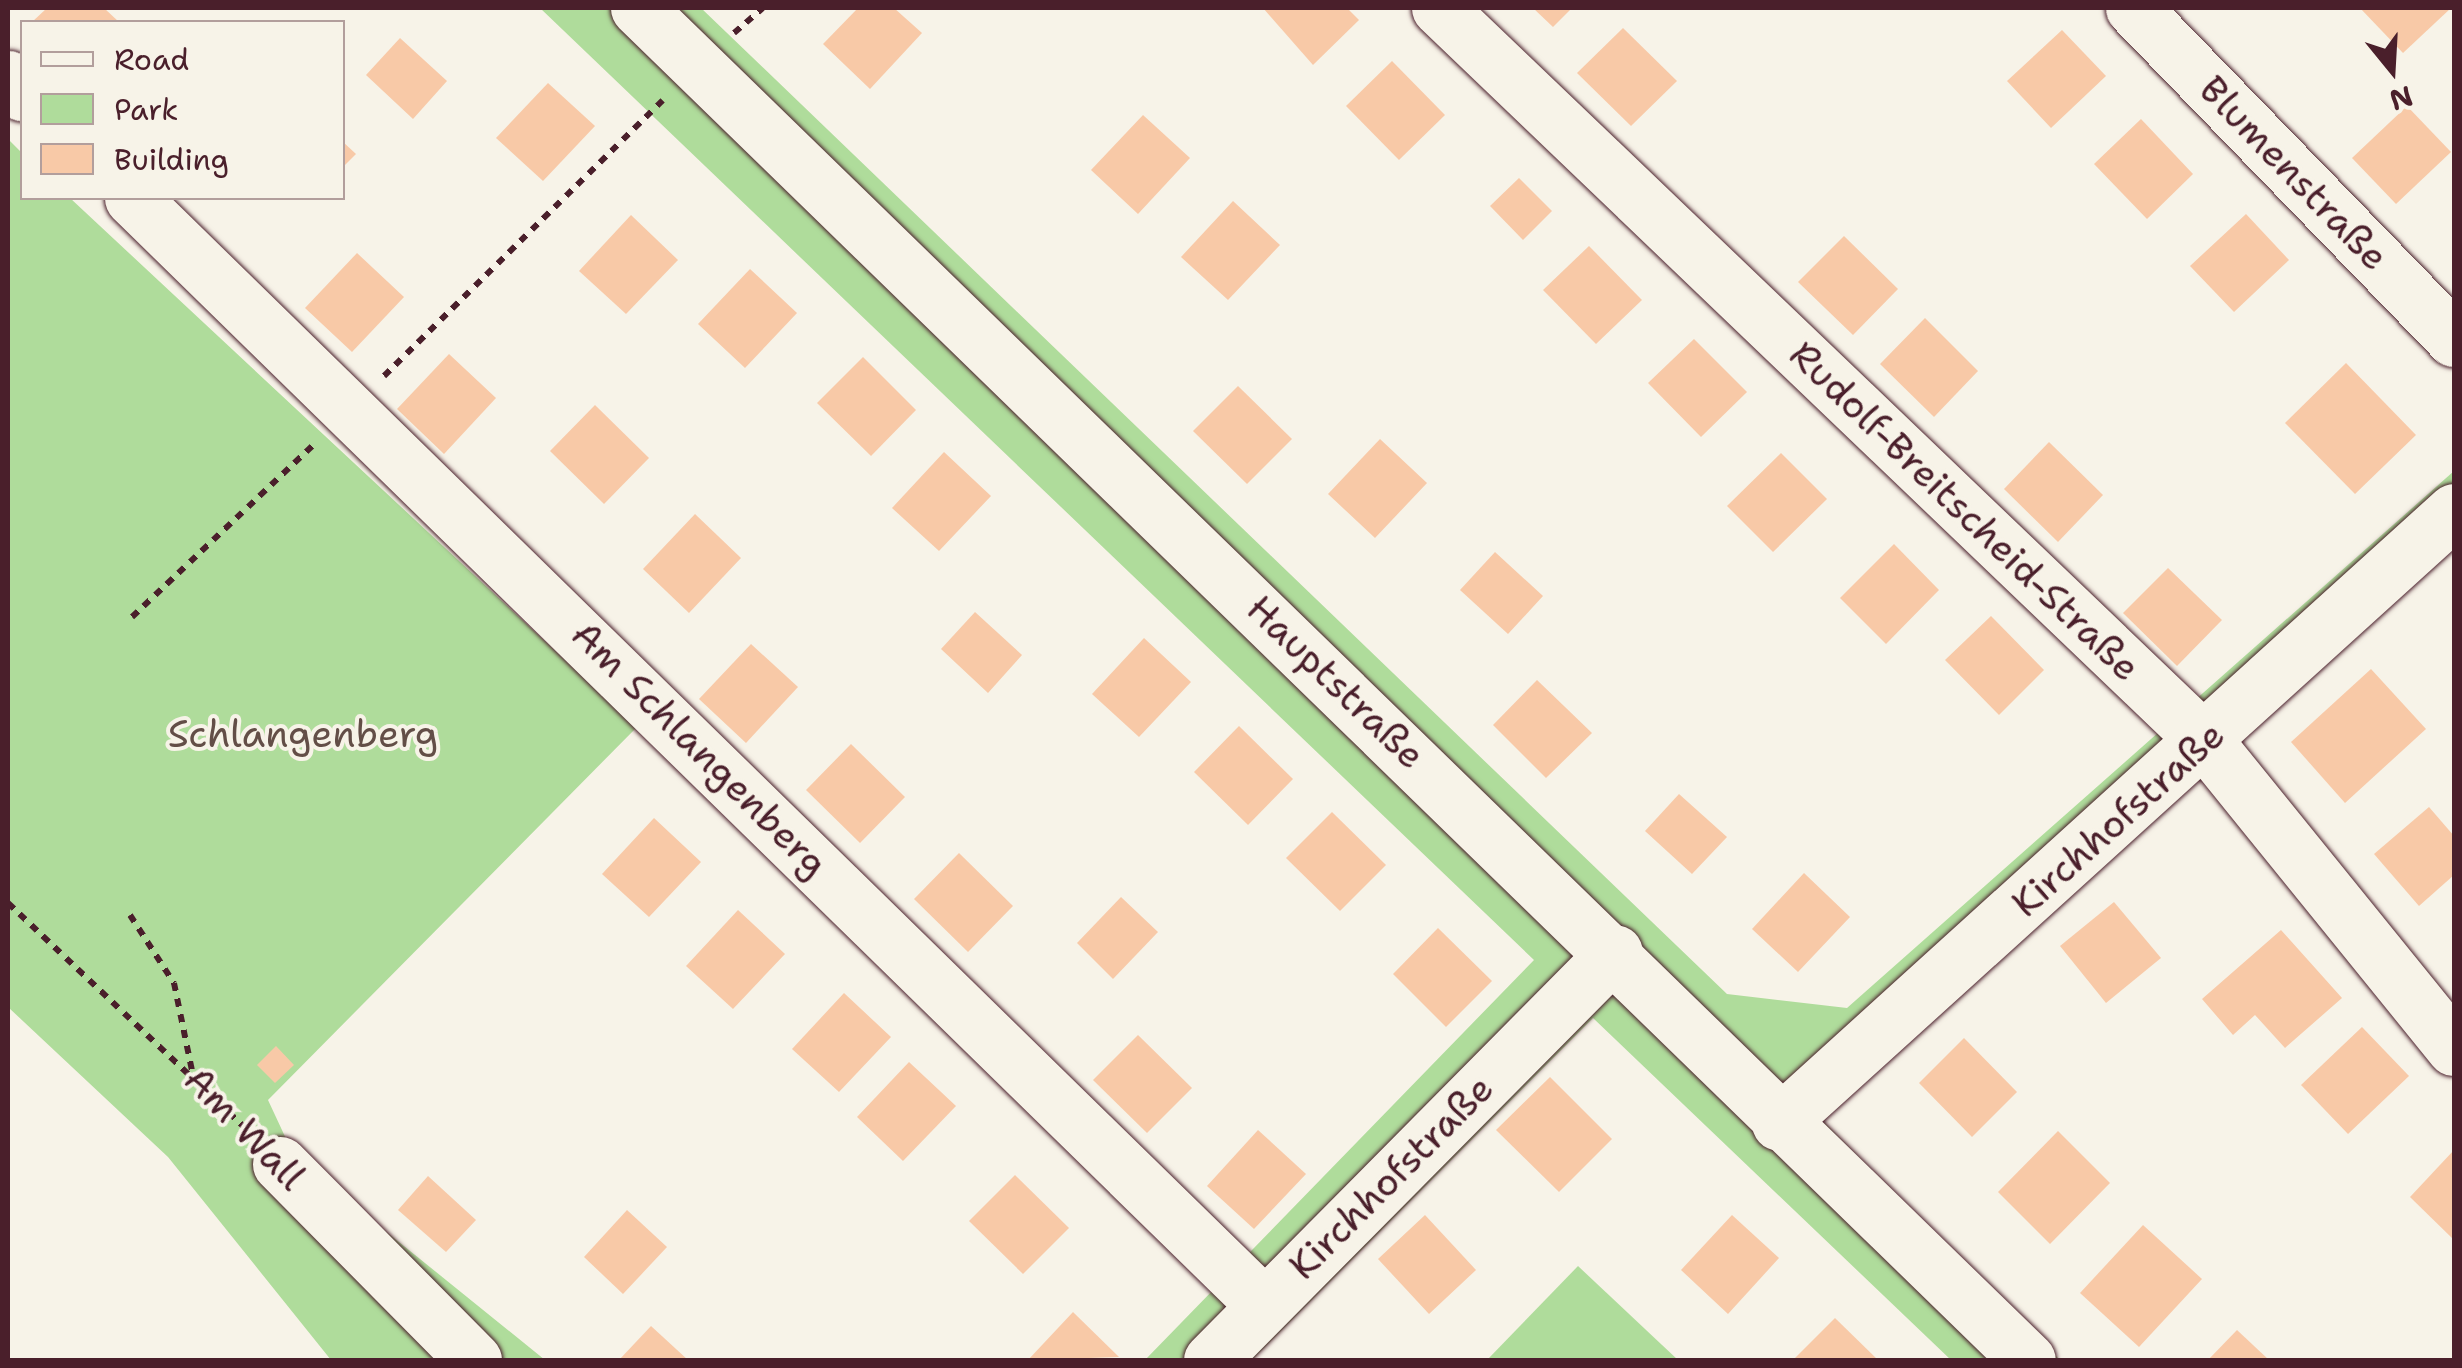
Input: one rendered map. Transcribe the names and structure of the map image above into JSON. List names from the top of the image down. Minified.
{"streets":{"street":["Blumenstraße","Rudolf-Breitscheid-Straße","Hauptstraße","Am Schlangenberg","Kirchhofstraße","Am Wall"]},"crossings":[["Rudolf-Breitscheid-Straße","Kirchhofstraße"],["Hauptstraße","Kirchhofstraße"],["Am Schlangenberg","Kirchhofstraße"]],"parks":["Schlangenberg"],"legend":["Road","Park","Building"],"north":"bottom"}
